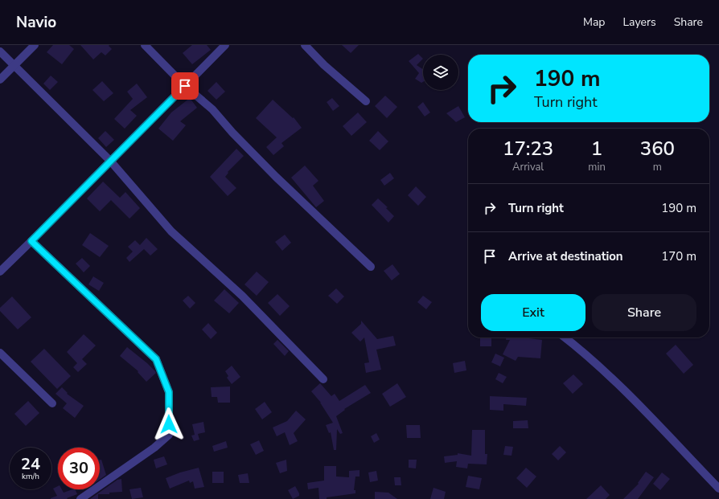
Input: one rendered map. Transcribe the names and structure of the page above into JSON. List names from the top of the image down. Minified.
{"page":{"header":"Navio","nav":["Map","Layers","Share"],"turn":["190 m","Turn right"],"eta":["17:23","Arrival","1","min","360","m"],"list":[{"name":"Turn right","value":"190 m"},{"name":"Arrive at destination","value":"170 m"}],"buttons":["Exit","Share"],"speed":"24 km/h","limit":"30"}}
